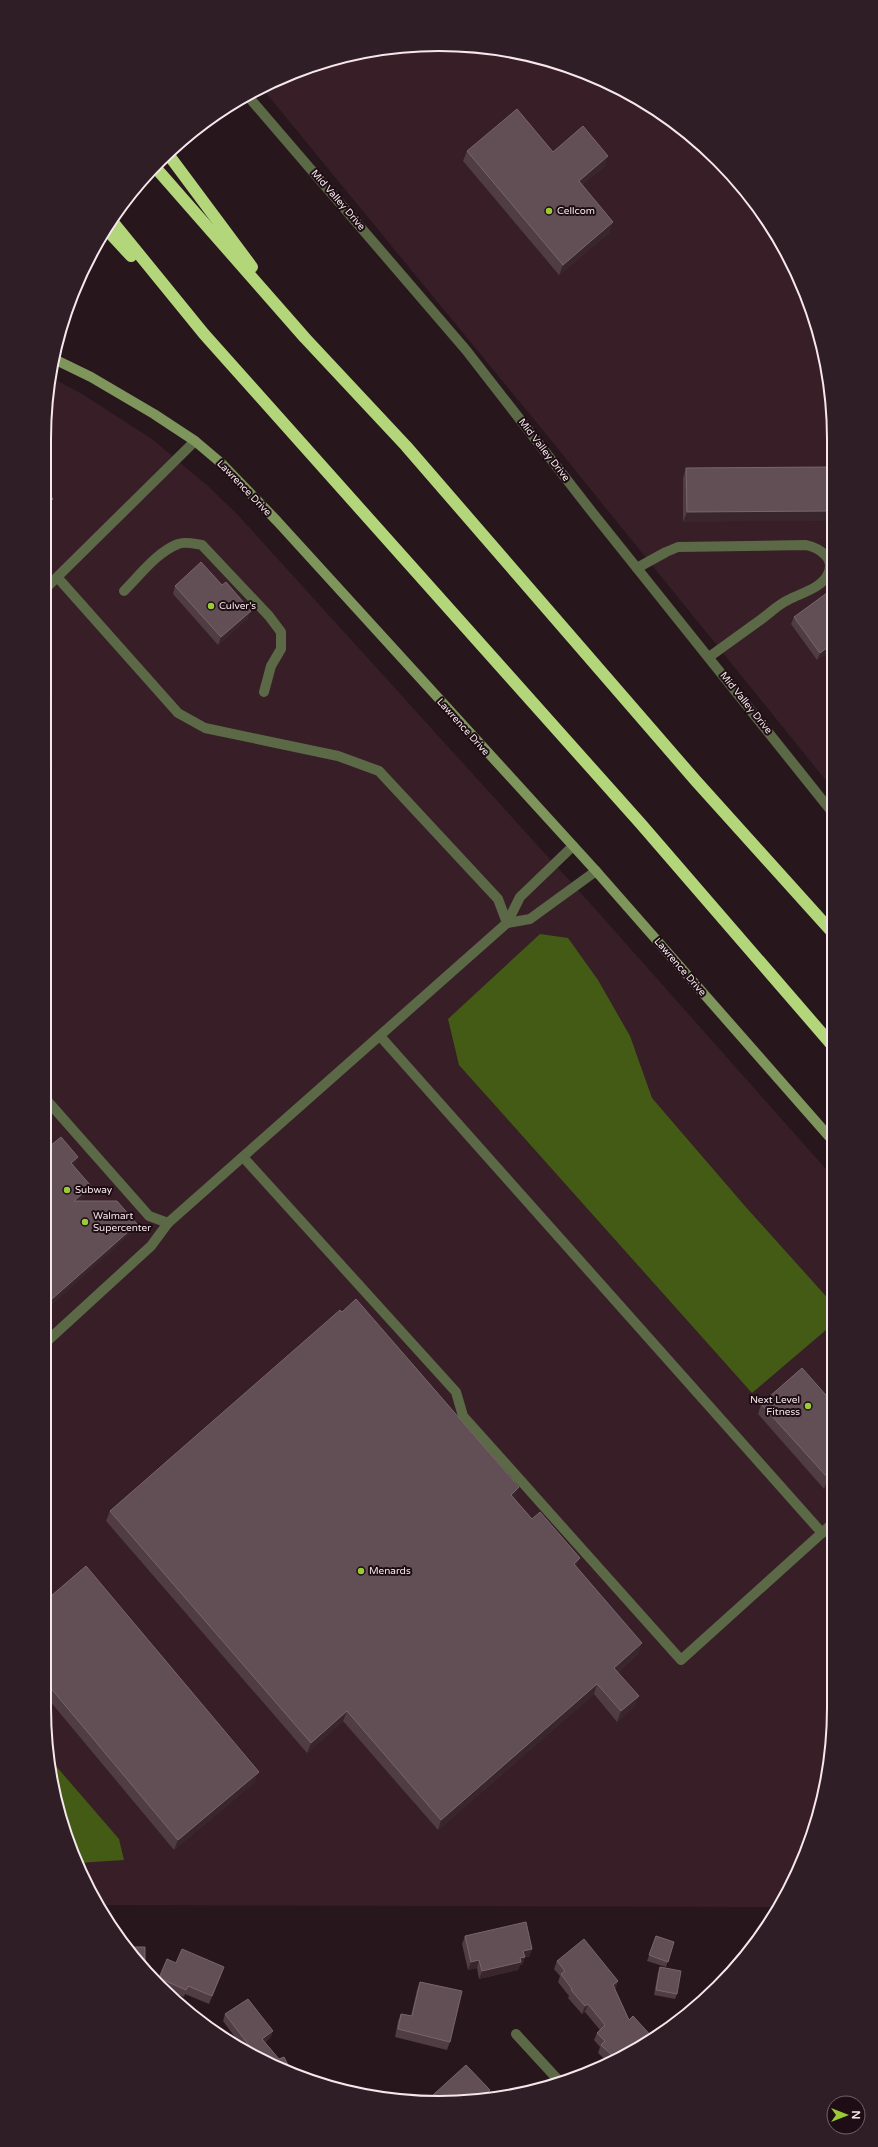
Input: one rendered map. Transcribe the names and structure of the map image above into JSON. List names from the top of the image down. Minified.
{"streets":{"main road":["Lawrence Drive"],"street":["Mid Valley Drive"]},"places":["Cellcom","Culver's","Subway","Walmart Supercenter","Next Level Fitness","Menards"],"north":"right"}
